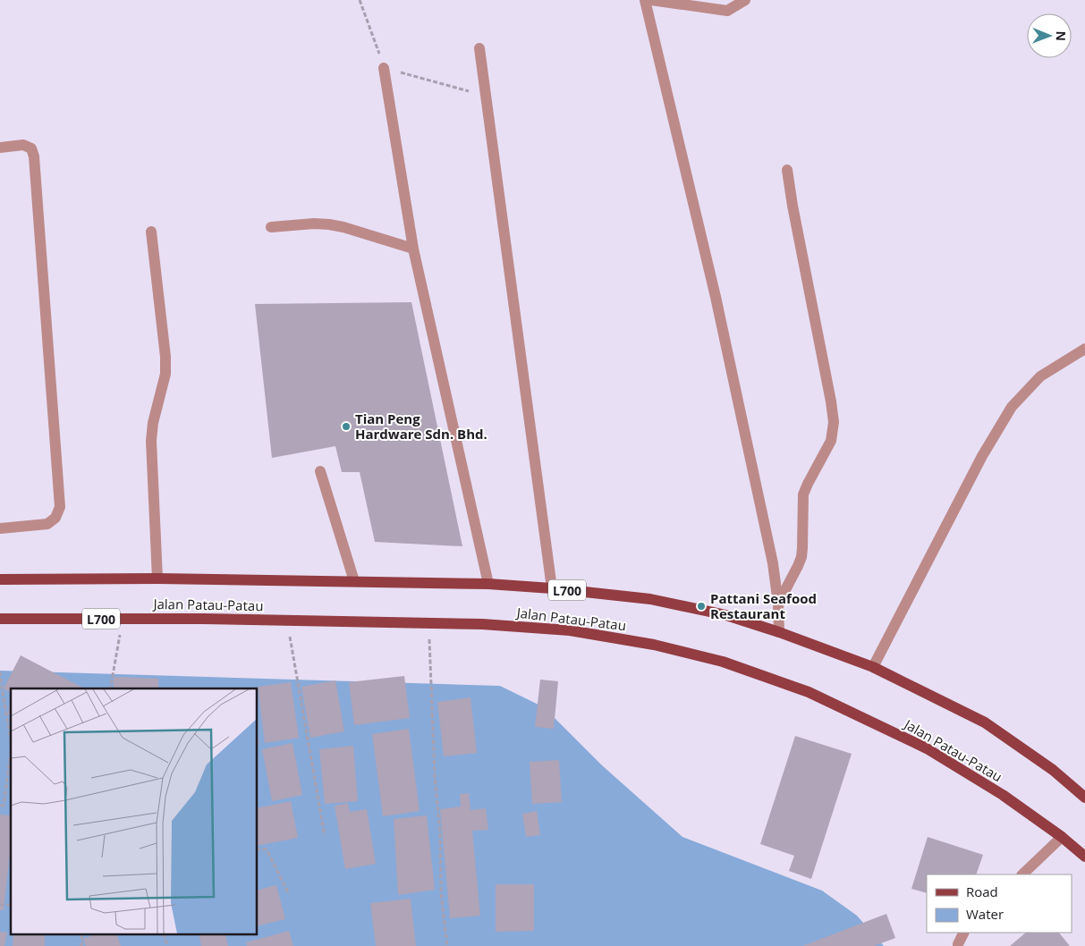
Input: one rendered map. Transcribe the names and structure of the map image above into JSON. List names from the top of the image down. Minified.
{"streets":{"main road":["L700","Jalan Patau-Patau"]},"places":["Tian Peng Hardware Sdn. Bhd.","Pattani Seafood Restaurant"],"legend":["Road","Water"],"north":"right"}
